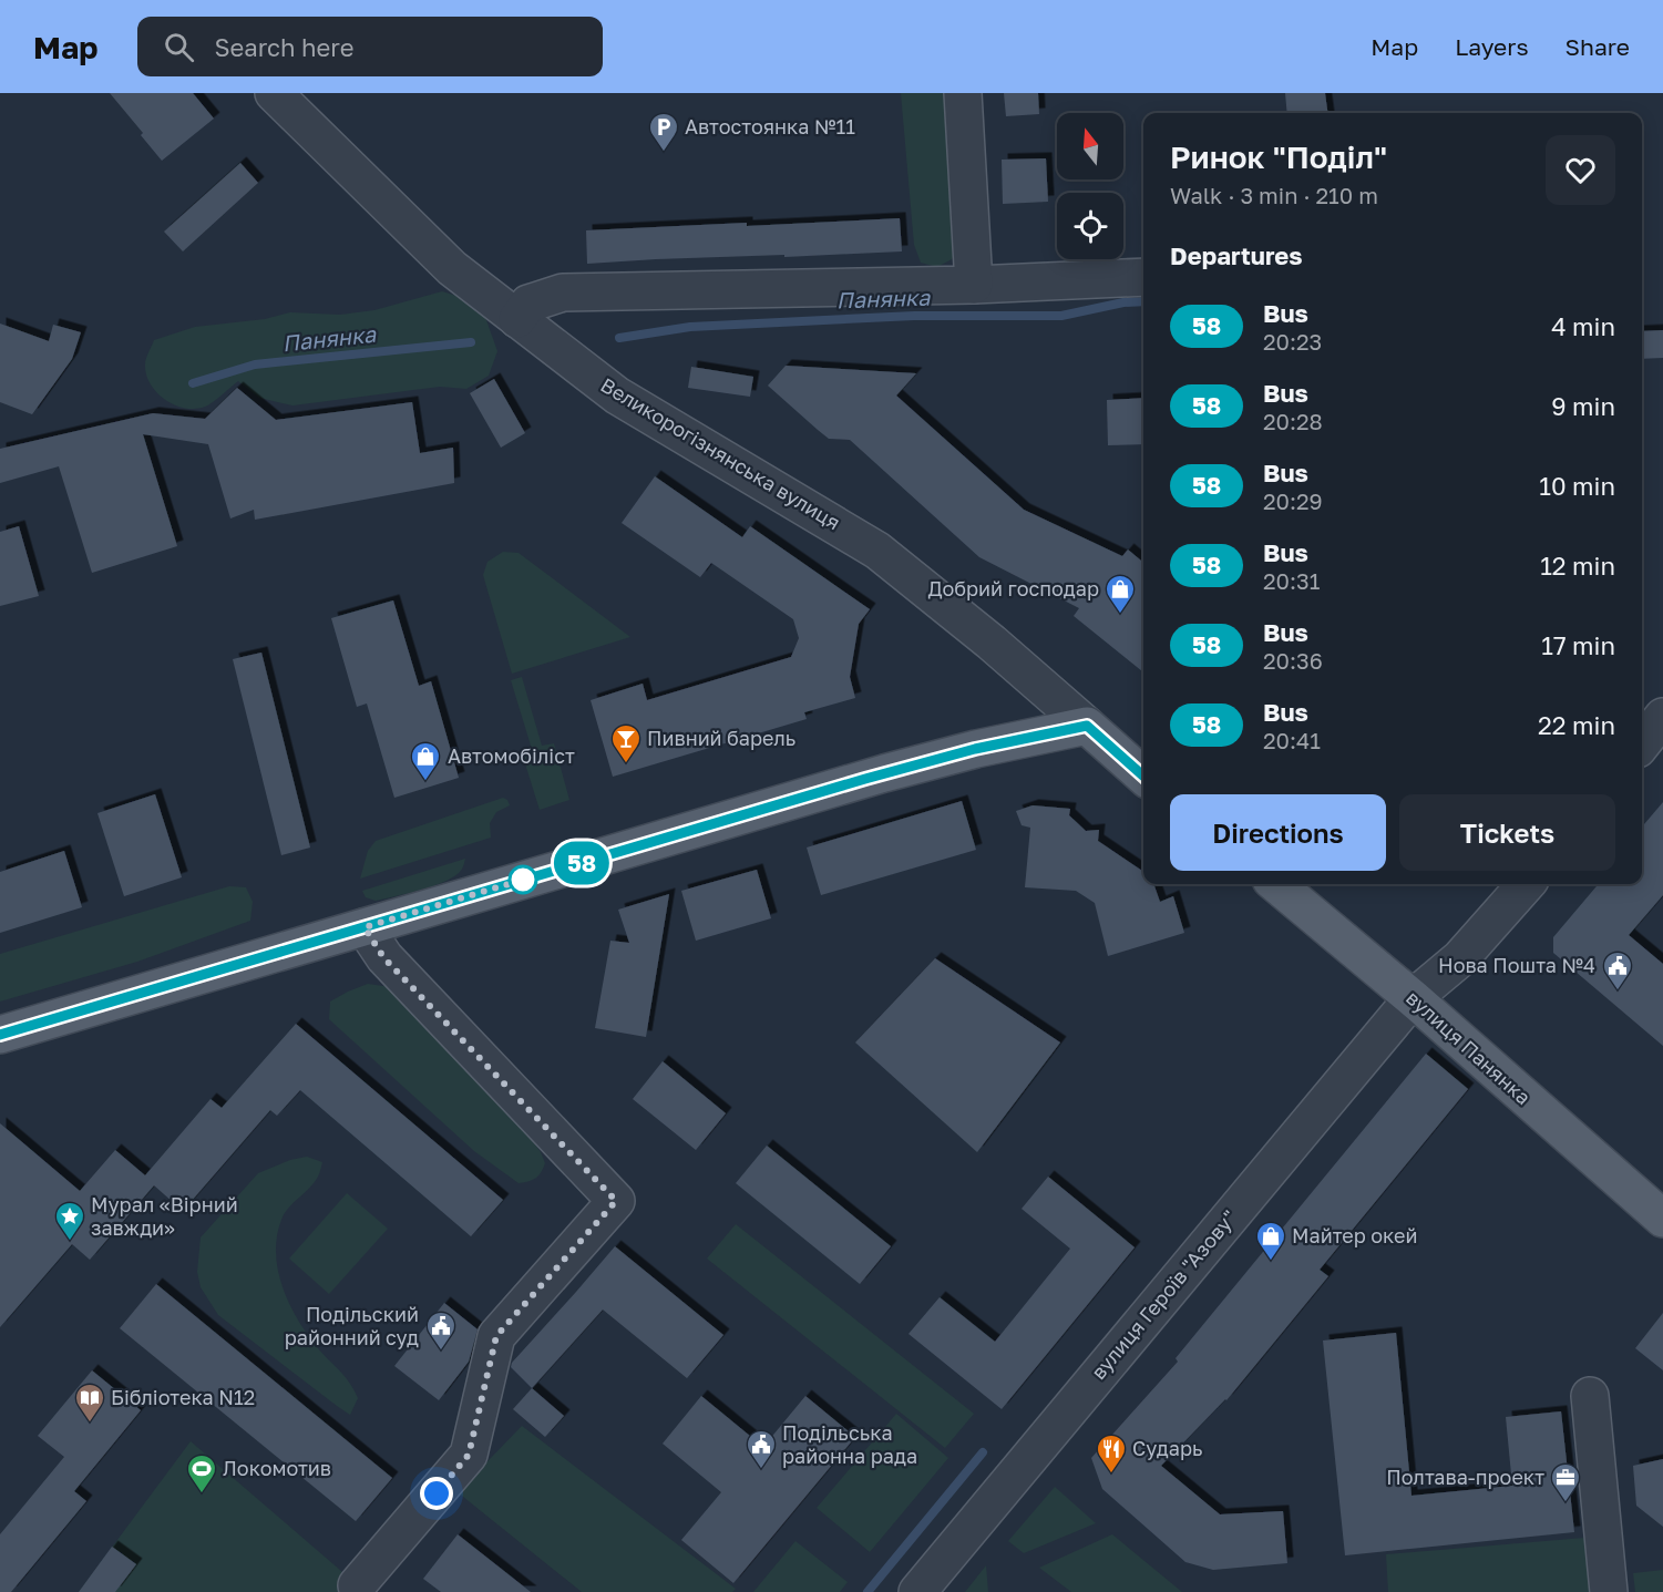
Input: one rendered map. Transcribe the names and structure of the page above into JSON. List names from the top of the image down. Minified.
{"streets":{"main road":["вулиця Панянка"],"street":["Великорогізнянська вулиця","вулиця Героїв \"Азову\""]},"crossings":[["вулиця Панянка","вулиця Героїв \"Азову\""]],"water":["Панянка"],"places":{"parking":["Автостоянка №11"],"shop":["Добрий господар","Автомобіліст","Майтер окей"],"bar":["Пивний барель"],"public building":["Нова Пошта №4","Подільский районний суд","Подільська районна рада"],"place":["Мурал «Вірний завжди»"],"library":["Бібліотека N12"],"restaurant":["Сударь"],"sports":["Локомотив"],"office":["Полтава-проект"]},"lines":["bus line 58"],"north":"top","page":{"header":"Map","search":"Search here","nav":["Map","Layers","Share"],"on_map":"58","heading":[["Ринок \"Поділ\"","Walk · 3 min · 210 m"],"Departures"],"list":[{"mark":"58","name":"Bus","note":"20:23","value":"4 min"},{"mark":"58","name":"Bus","note":"20:28","value":"9 min"},{"mark":"58","name":"Bus","note":"20:29","value":"10 min"},{"mark":"58","name":"Bus","note":"20:31","value":"12 min"},{"mark":"58","name":"Bus","note":"20:36","value":"17 min"},{"mark":"58","name":"Bus","note":"20:41","value":"22 min"}],"buttons":["Directions","Tickets"]}}
